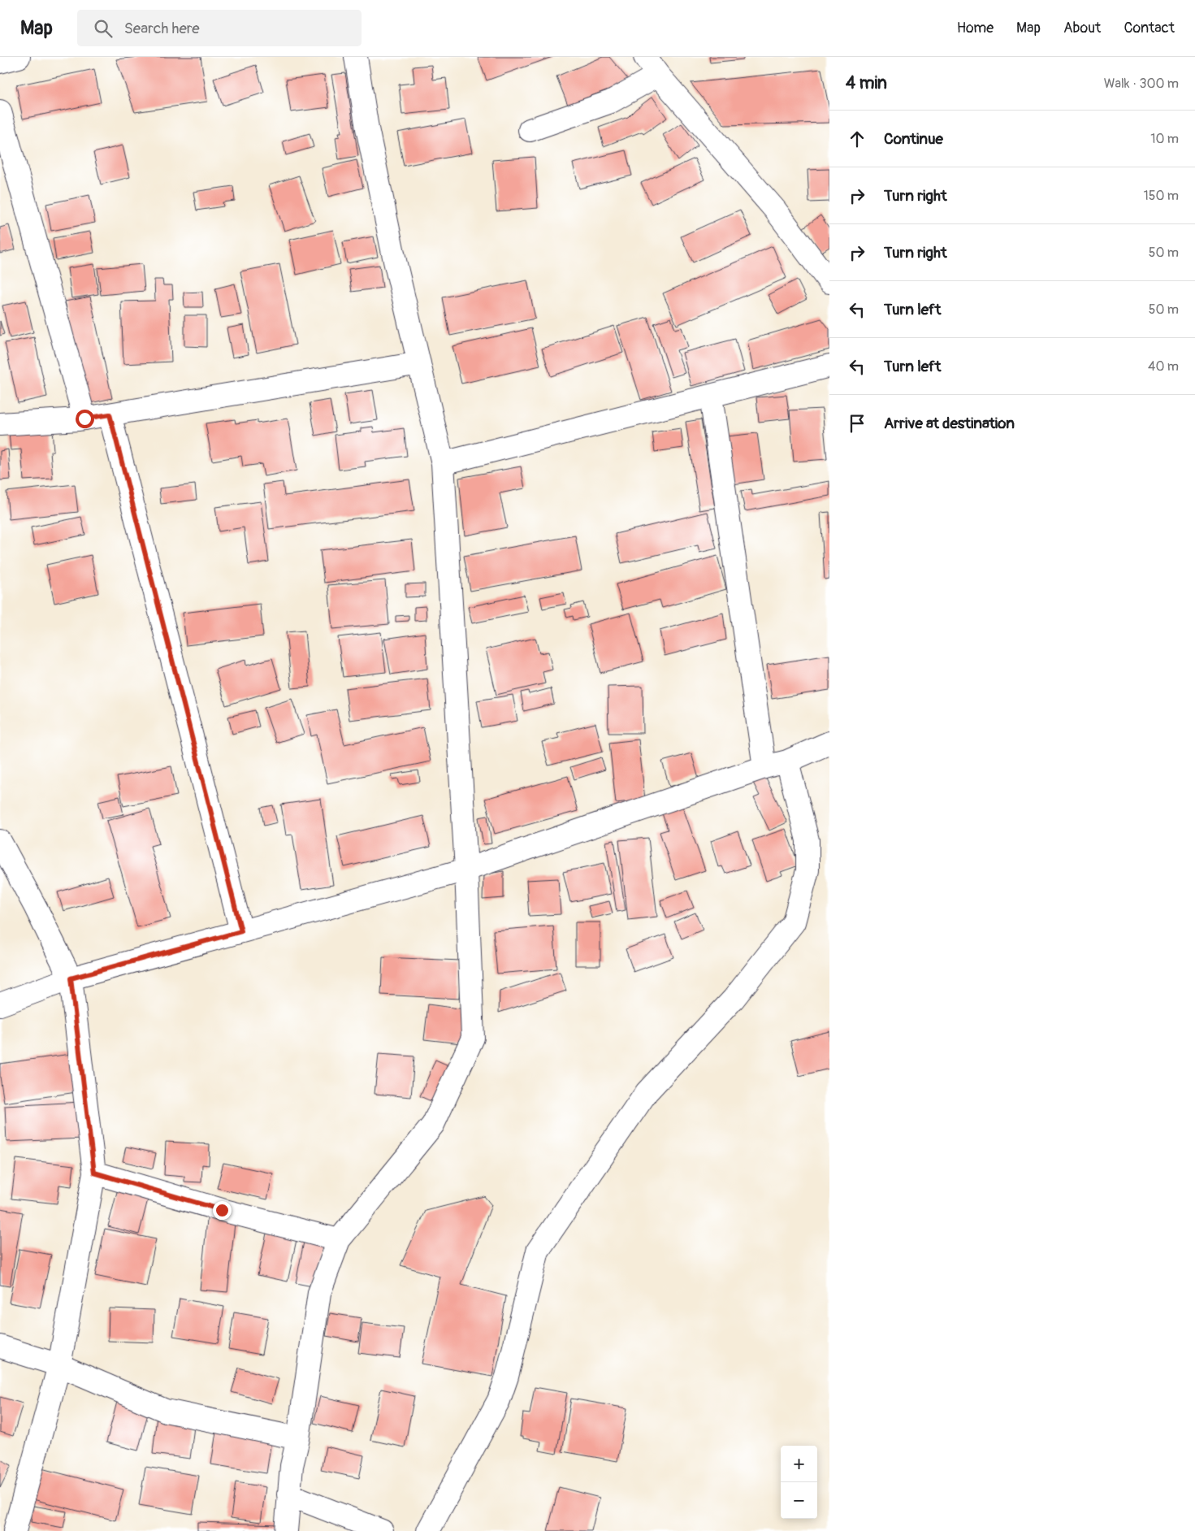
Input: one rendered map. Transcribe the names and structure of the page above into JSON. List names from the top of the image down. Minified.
{"page":{"header":"Map","search":"Search here","nav":["Home","Map","About","Contact"],"heading":["4 min","Walk · 300 m"],"list":[["Continue","10 m"],["Turn right","150 m"],["Turn right","50 m"],["Turn left","50 m"],["Turn left","40 m"],"Arrive at destination"],"map_buttons":["+","−"]}}
